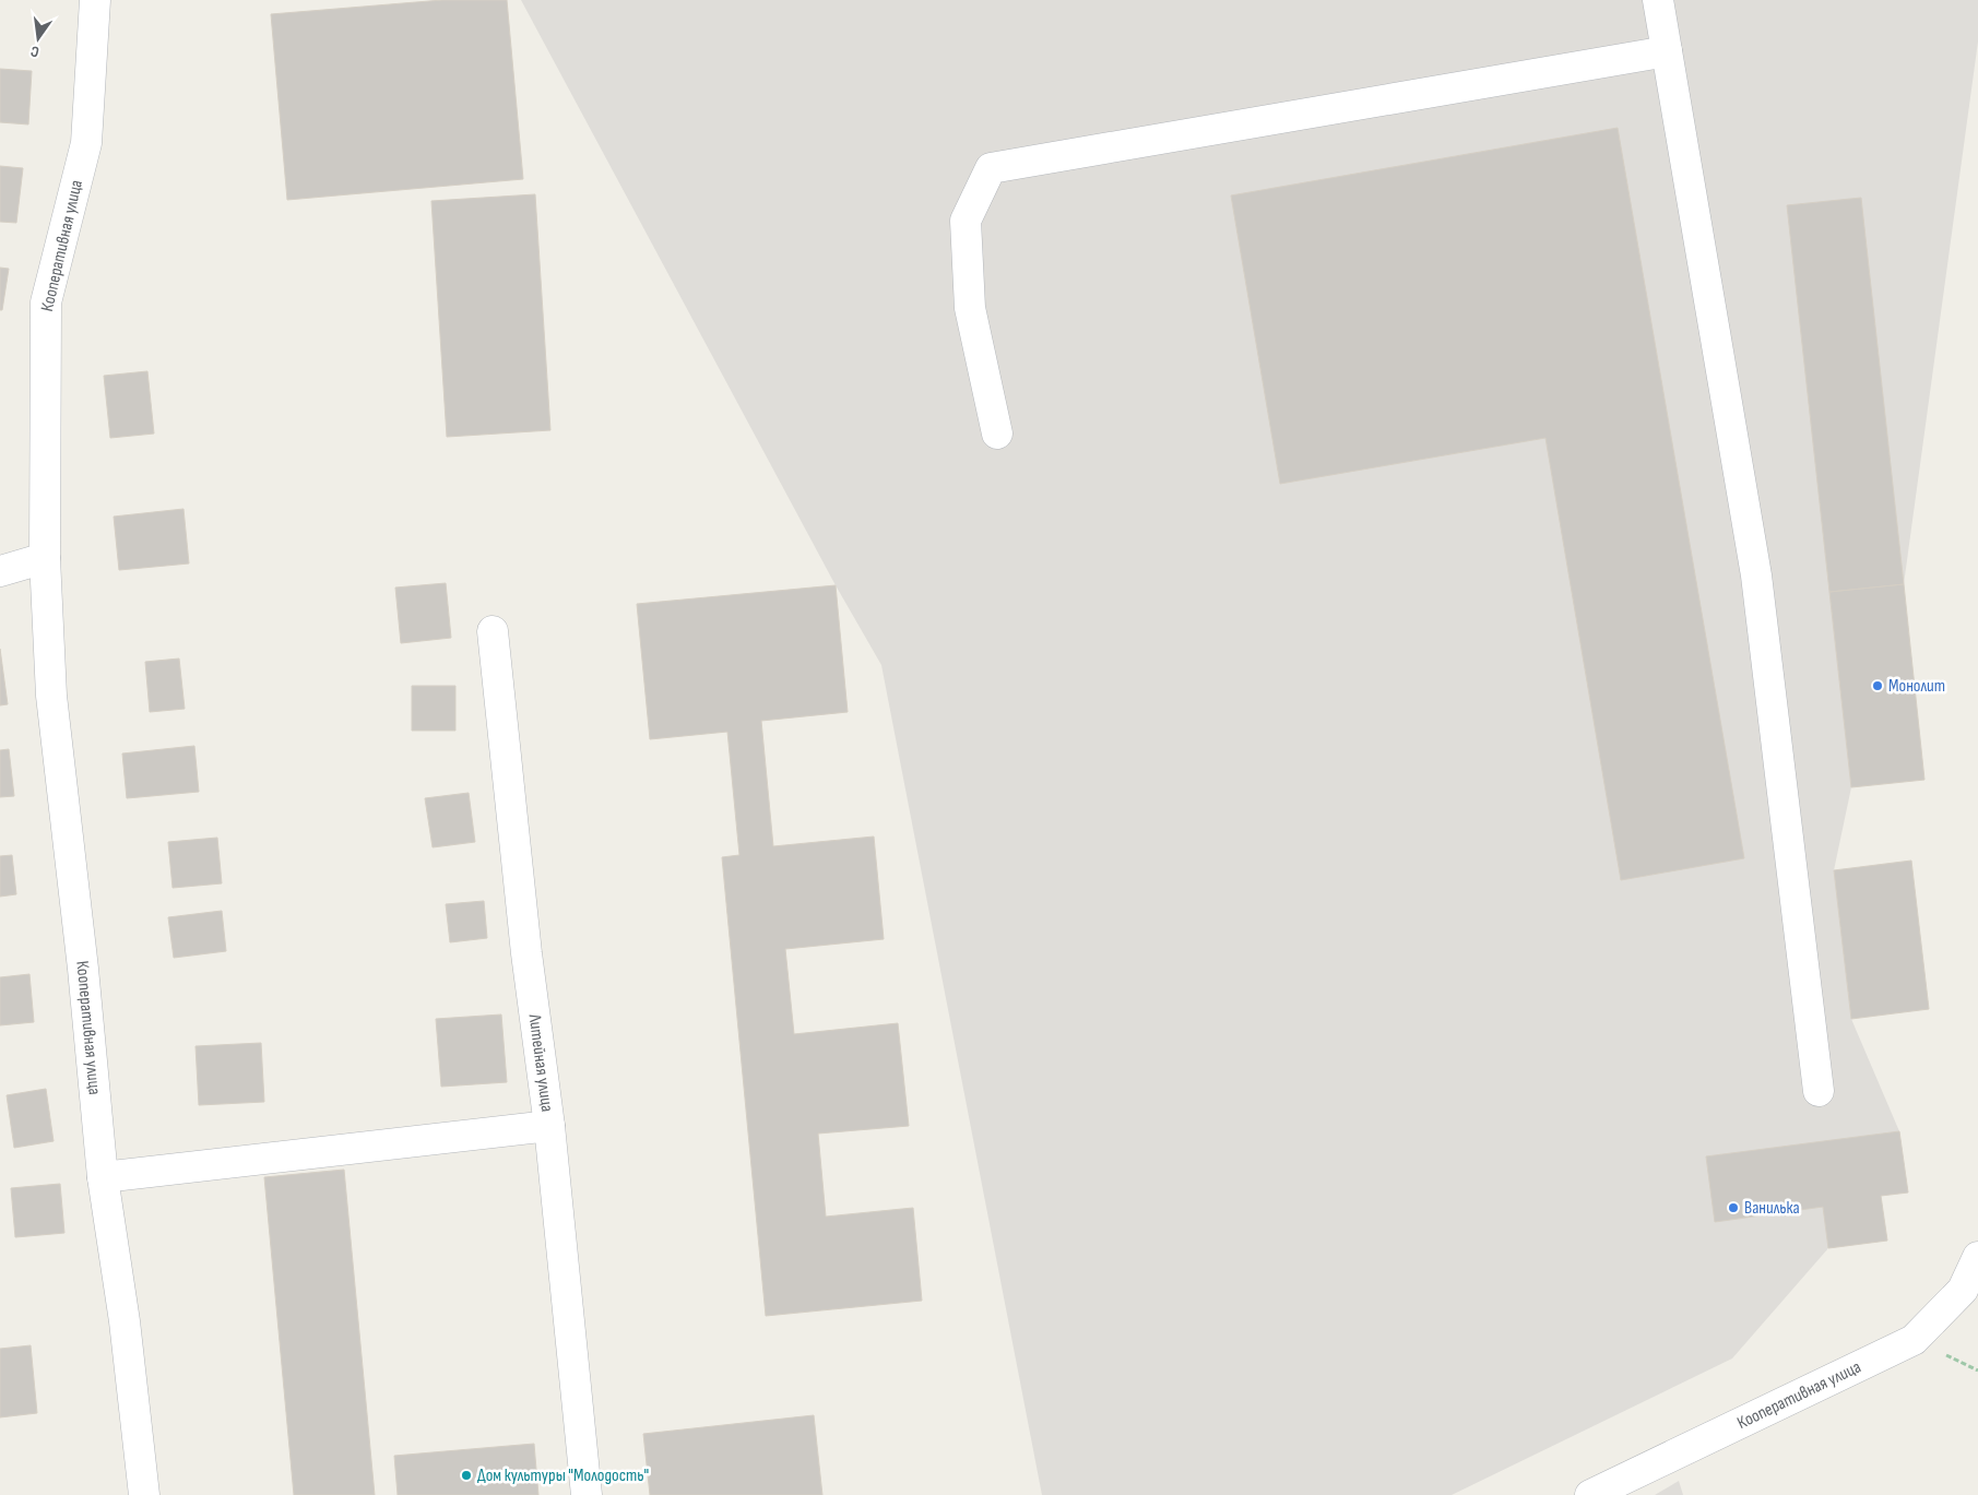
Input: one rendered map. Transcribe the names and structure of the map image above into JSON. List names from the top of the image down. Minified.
{"streets":{"street":["Кооперативная улица","Литейная улица"]},"places":["Монолит","Ванилька","Дом культуры \"Молодость\""],"north":"bottom"}
